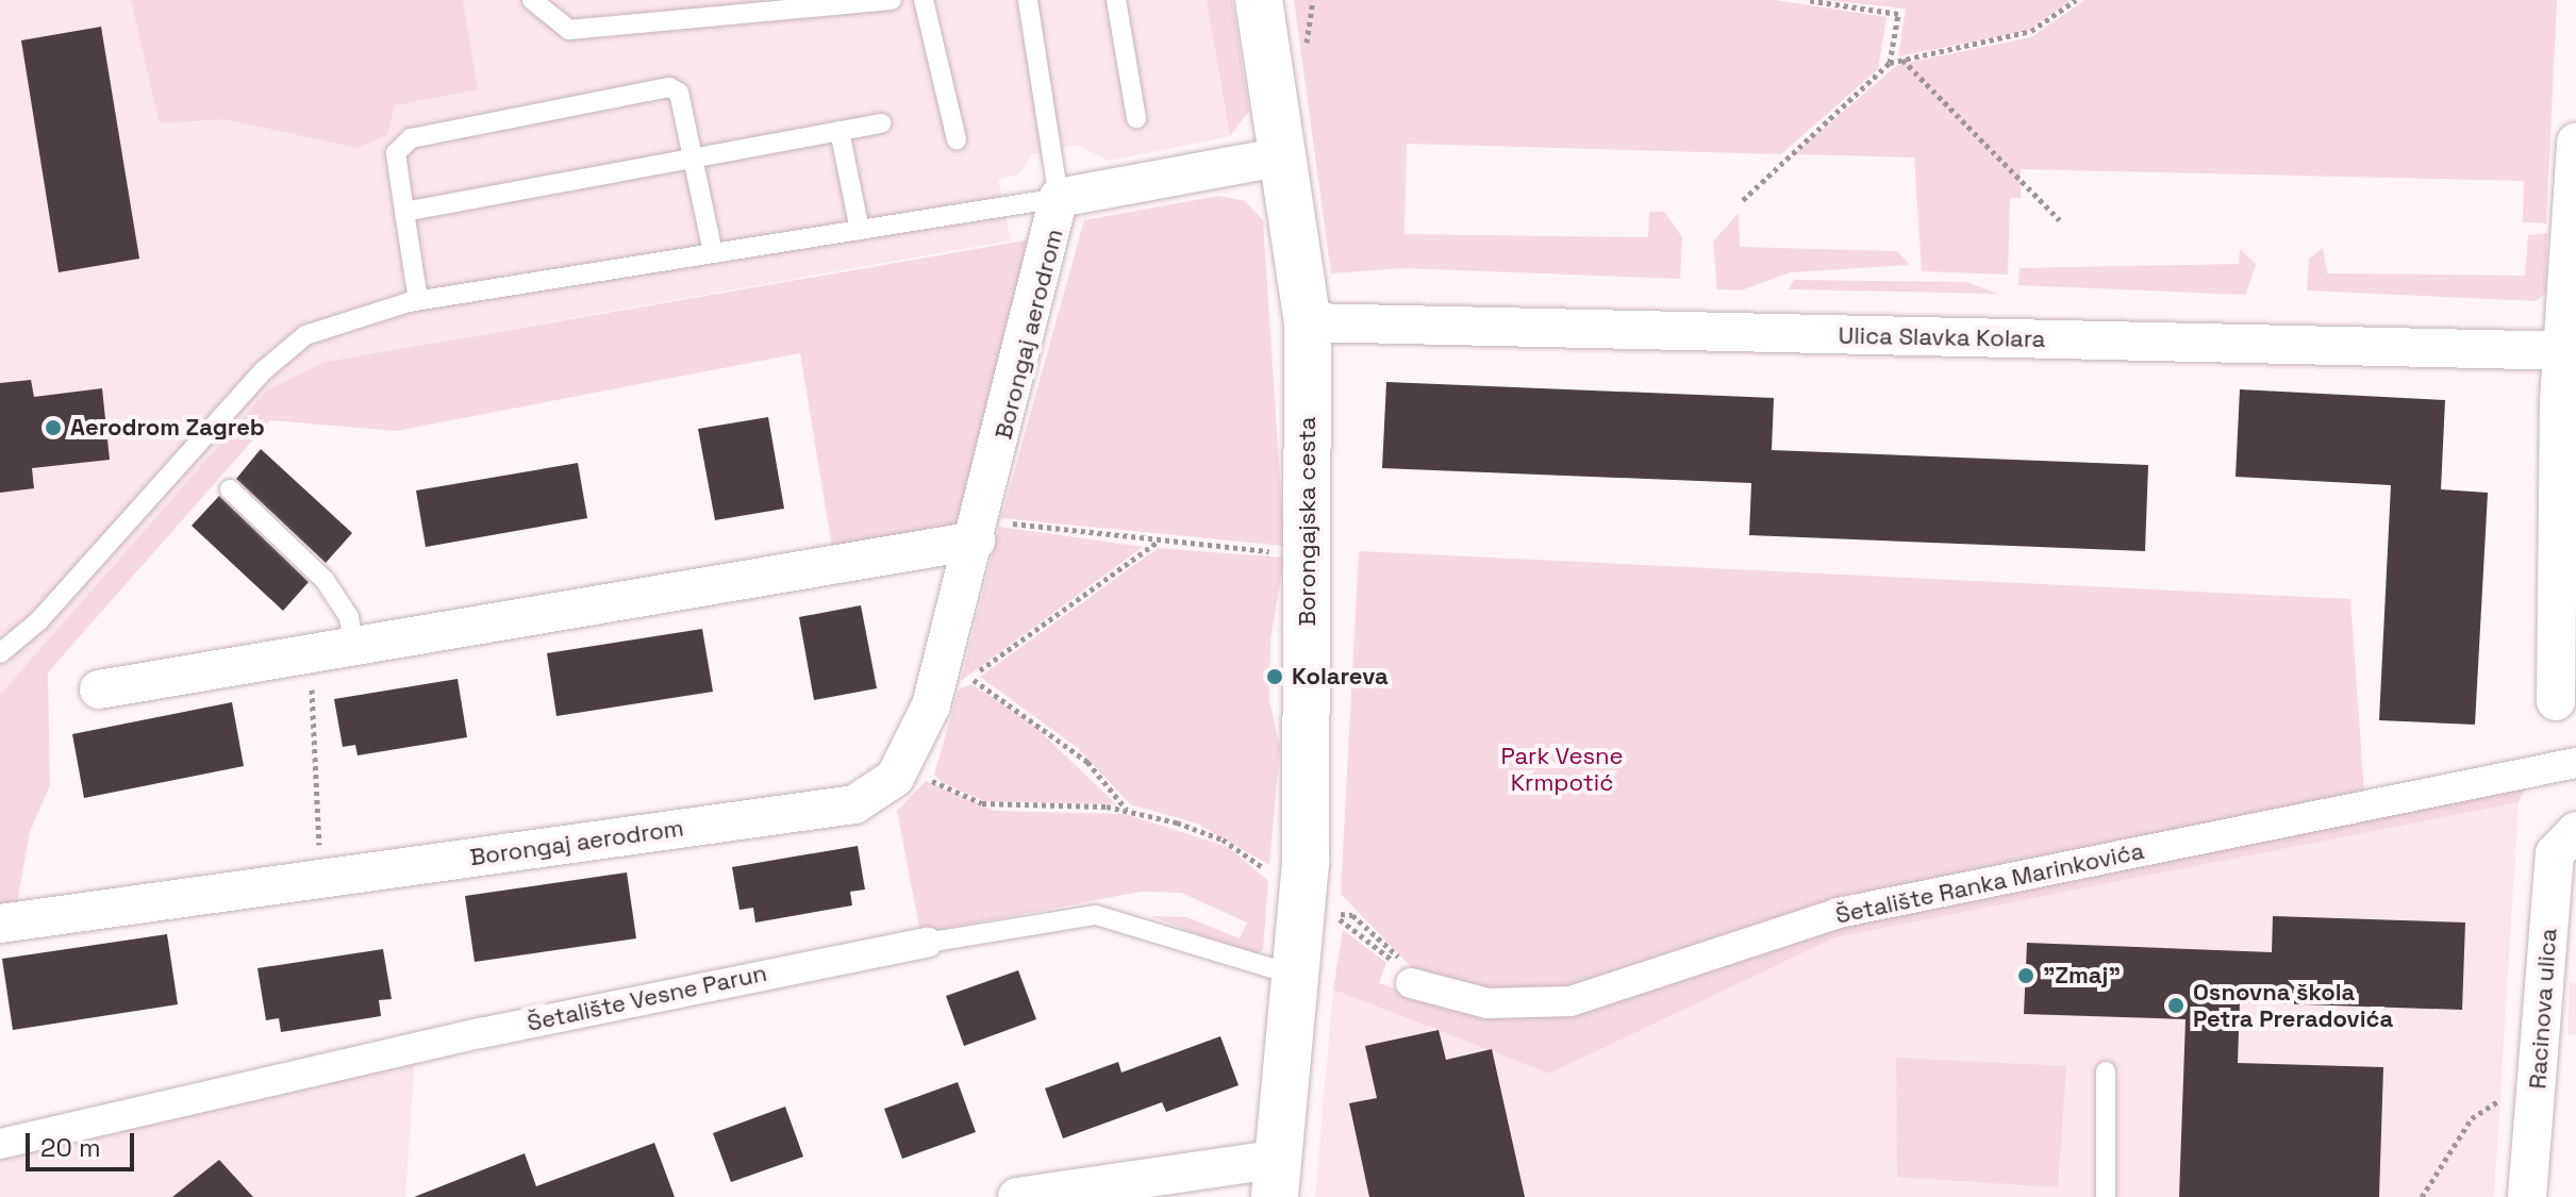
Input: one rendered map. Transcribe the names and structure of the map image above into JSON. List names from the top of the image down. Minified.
{"streets":{"street":["Borongaj aerodrom","Ulica Slavka Kolara","Borongajska cesta","Šetalište Ranka Marinkovića","Šetalište Vesne Parun","Racinova ulica"]},"crossings":[["Borongaj aerodrom","Borongajska cesta"],["Ulica Slavka Kolara","Borongajska cesta"],["Borongajska cesta","Šetalište Vesne Parun"]],"parks":["Park Vesne Krmpotić"],"places":["Aerodrom Zagreb","Kolareva","\"Zmaj\"","Osnovna škola Petra Preradovića"],"scale_bar":"20 m"}
